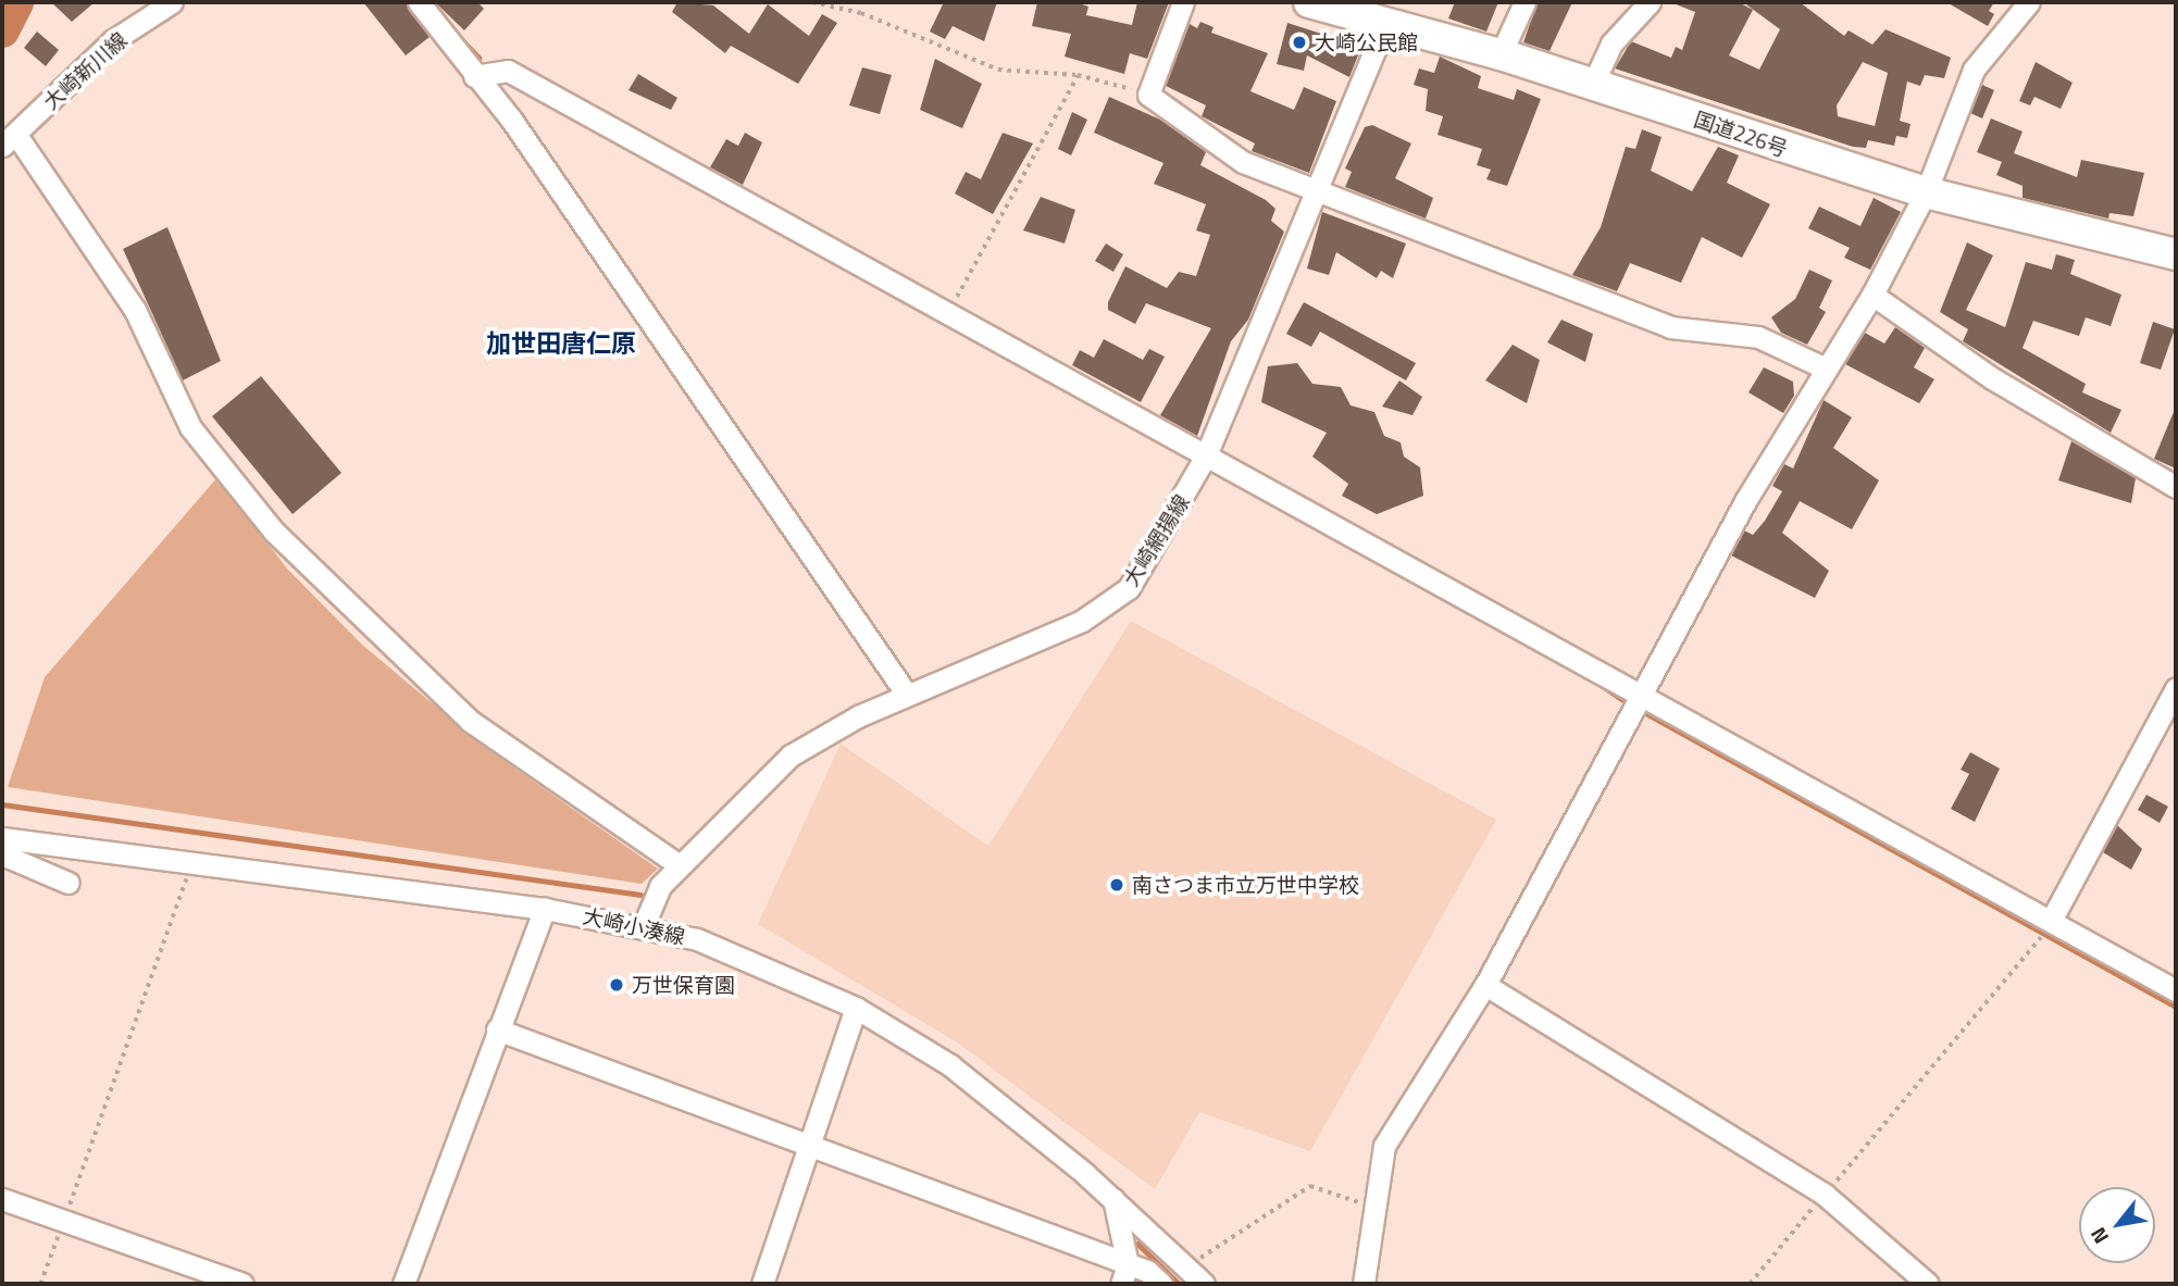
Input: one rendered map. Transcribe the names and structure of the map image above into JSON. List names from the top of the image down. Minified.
{"streets":{"highway":["国道226号"],"street":["大崎新川線","大崎網揚線","大崎小湊線"]},"crossings":[["国道226号","大崎網揚線"],["大崎網揚線","大崎小湊線"]],"districts":["加世田唐仁原"],"places":["大崎公民館","南さつま市立万世中学校","万世保育園"],"north":"bottom left"}
